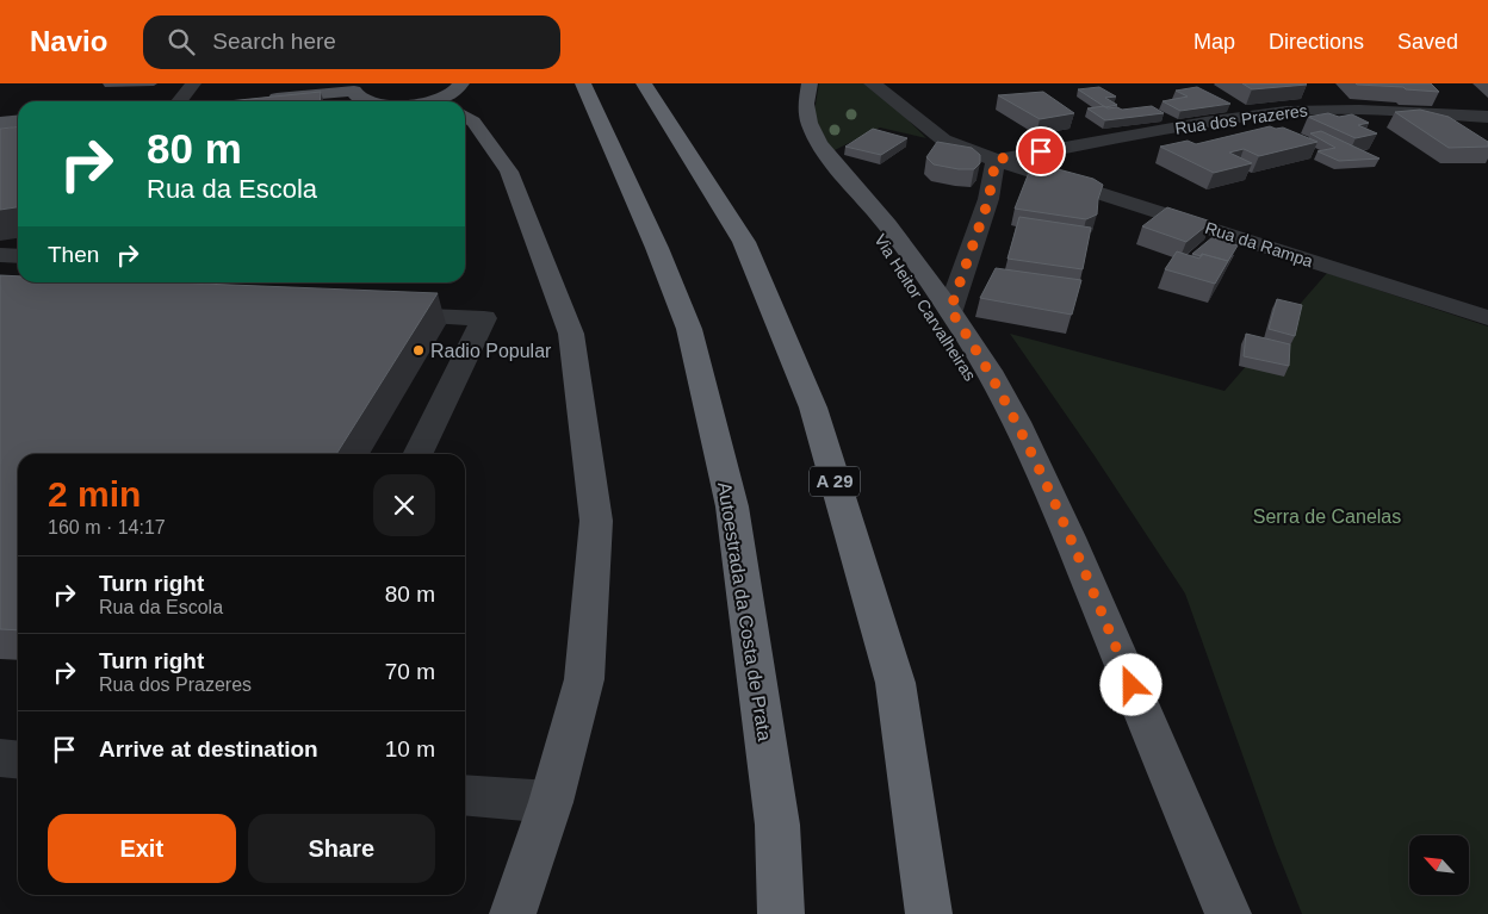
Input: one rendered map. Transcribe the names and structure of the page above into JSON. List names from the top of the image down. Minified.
{"streets":{"highway":["A 29","Autoestrada da Costa de Prata"],"main road":["Via Heitor Carvalheiras"],"street":["Rua dos Prazeres","Rua da Rampa"]},"crossings":[["Rua dos Prazeres","Rua da Rampa"]],"parks":["Serra de Canelas"],"places":["Radio Popular"],"north":"top left","page":{"header":"Navio","search":"Search here","nav":["Map","Directions","Saved"],"turn":["80 m","Rua da Escola"],"then":"Then","heading":["2 min","160 m · 14:17"],"list":[{"name":"Turn right","note":"Rua da Escola","value":"80 m"},{"name":"Turn right","note":"Rua dos Prazeres","value":"70 m"},{"name":"Arrive at destination","value":"10 m"}],"buttons":["Exit","Share"]}}
